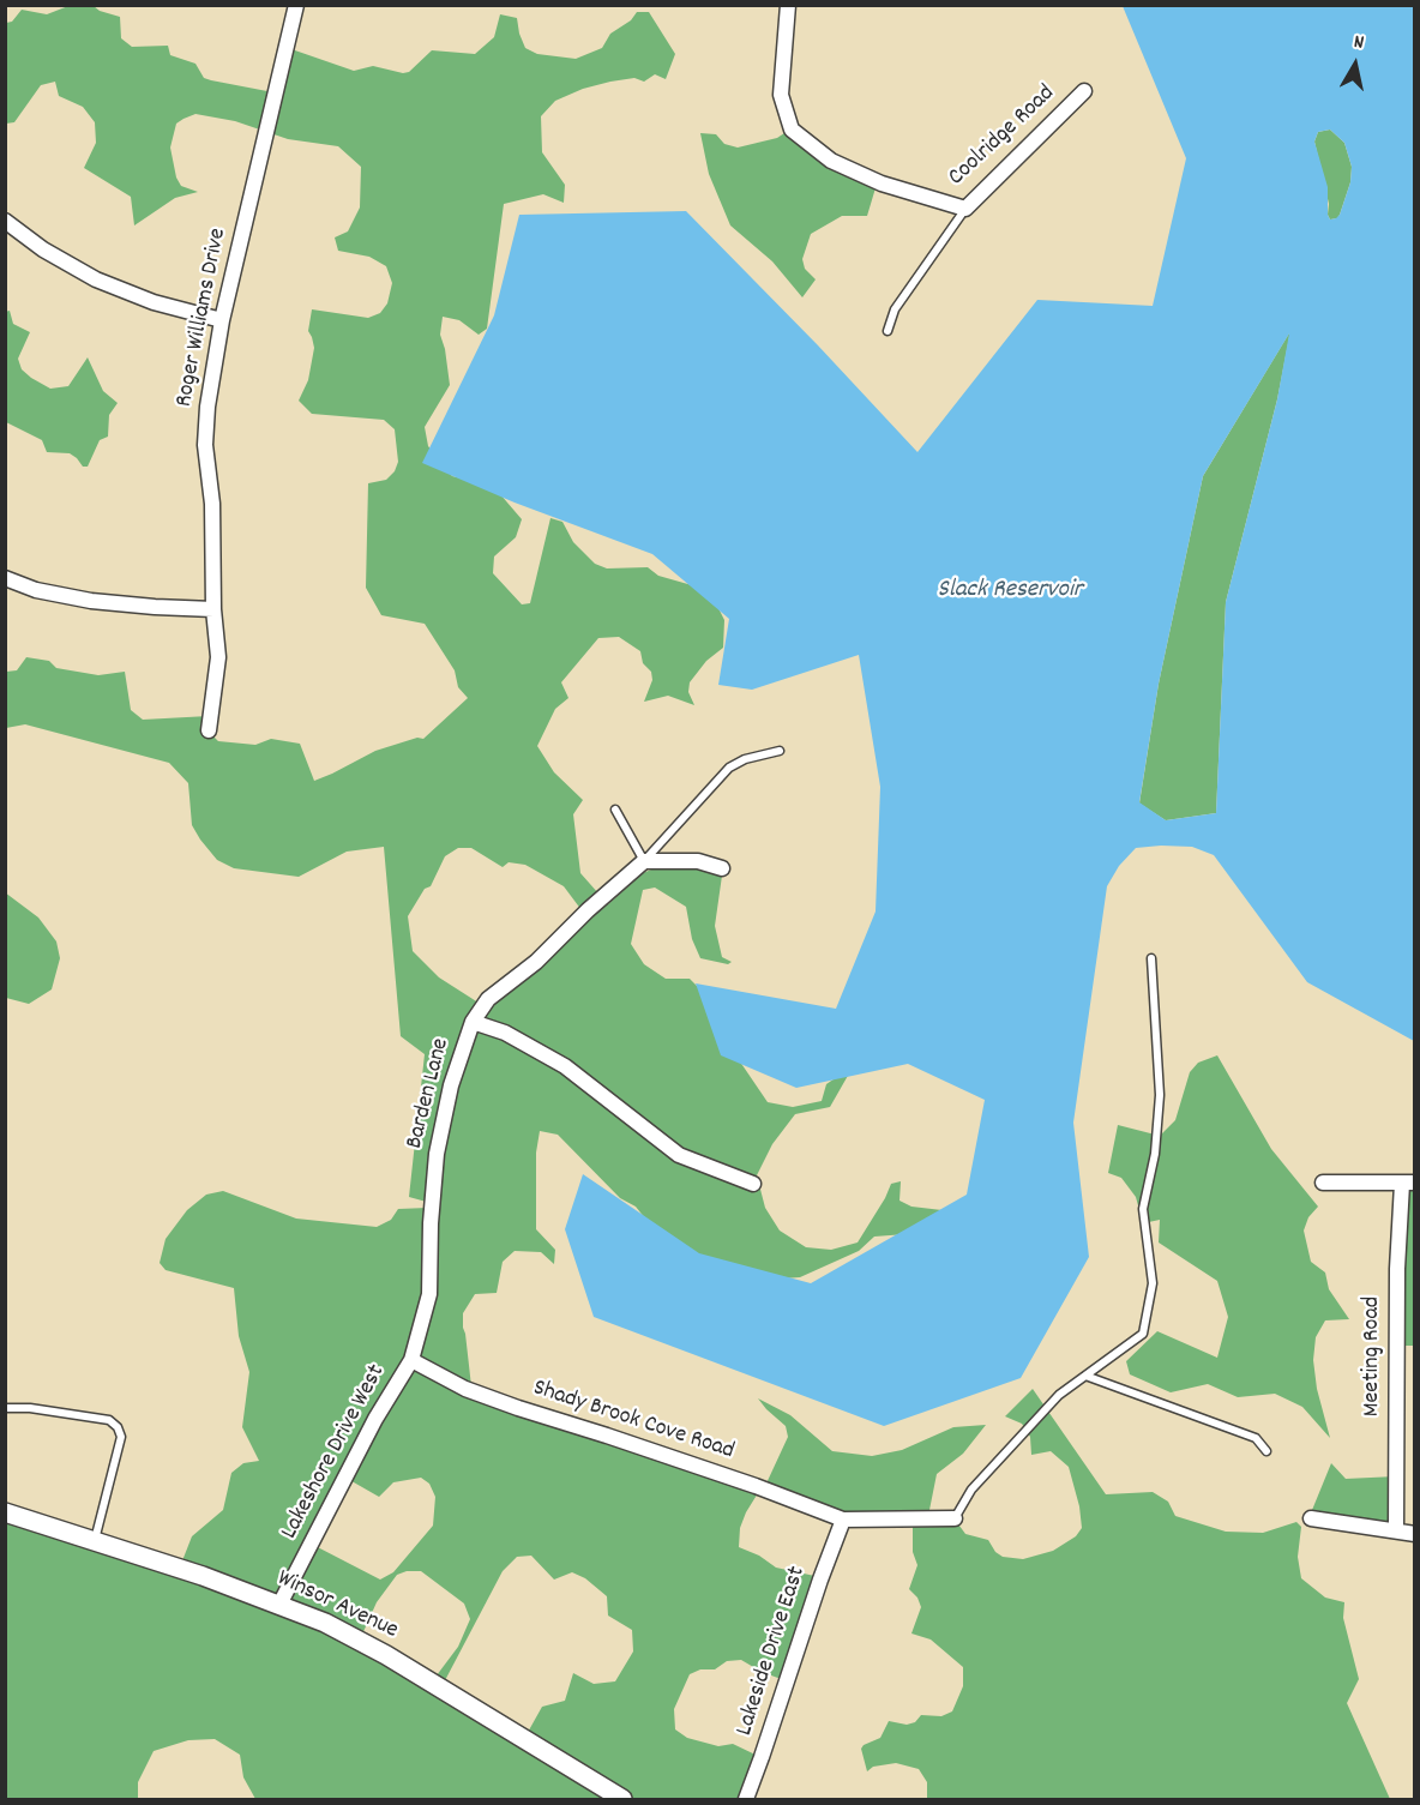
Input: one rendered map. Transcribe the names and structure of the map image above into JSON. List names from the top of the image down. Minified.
{"streets":{"street":["Coolridge Road","Roger Williams Drive","Barden Lane","Meeting Road","Shady Brook Cove Road","Lakeshore Drive West","Winsor Avenue","Lakeside Drive East"]},"crossings":[["Barden Lane","Shady Brook Cove Road"],["Barden Lane","Lakeshore Drive West"],["Shady Brook Cove Road","Lakeshore Drive West"],["Shady Brook Cove Road","Lakeside Drive East"],["Lakeshore Drive West","Winsor Avenue"]],"water":["Slack Reservoir"],"north":"top"}
